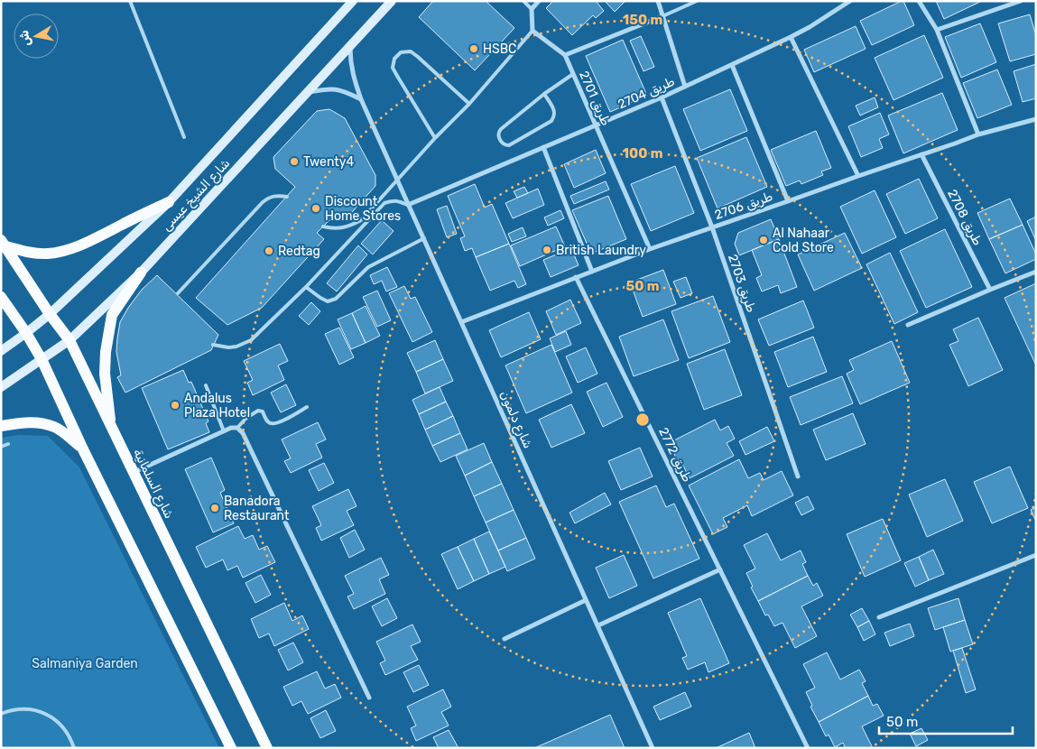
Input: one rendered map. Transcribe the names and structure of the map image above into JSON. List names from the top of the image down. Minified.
{"streets":{"main road":["شارع الشيخ عيسى","شارع السلمانية"],"street":["طريق 2704","طريق 2701","طريق 2706","طريق 2708","طريق 2703","شارع دلمون","طريق 2772"]},"crossings":[["طريق 2704","طريق 2701"],["طريق 2704","طريق 2703"],["طريق 2704","شارع دلمون"],["طريق 2701","طريق 2706"],["شارع الشيخ عيسى","شارع دلمون"],["شارع الشيخ عيسى","شارع السلمانية"],["طريق 2706","طريق 2708"],["طريق 2706","طريق 2703"],["طريق 2706","شارع دلمون"],["طريق 2706","طريق 2772"]],"parks":["Salmaniya Garden"],"places":["HSBC","Twenty4","Discount Home Stores","Al Nahaar Cold Store","British Laundry","Redtag","Andalus Plaza Hotel","Banadora Restaurant"],"scale_bar":"50 m","north":"left","rings":["150 m","100 m","50 m"]}
